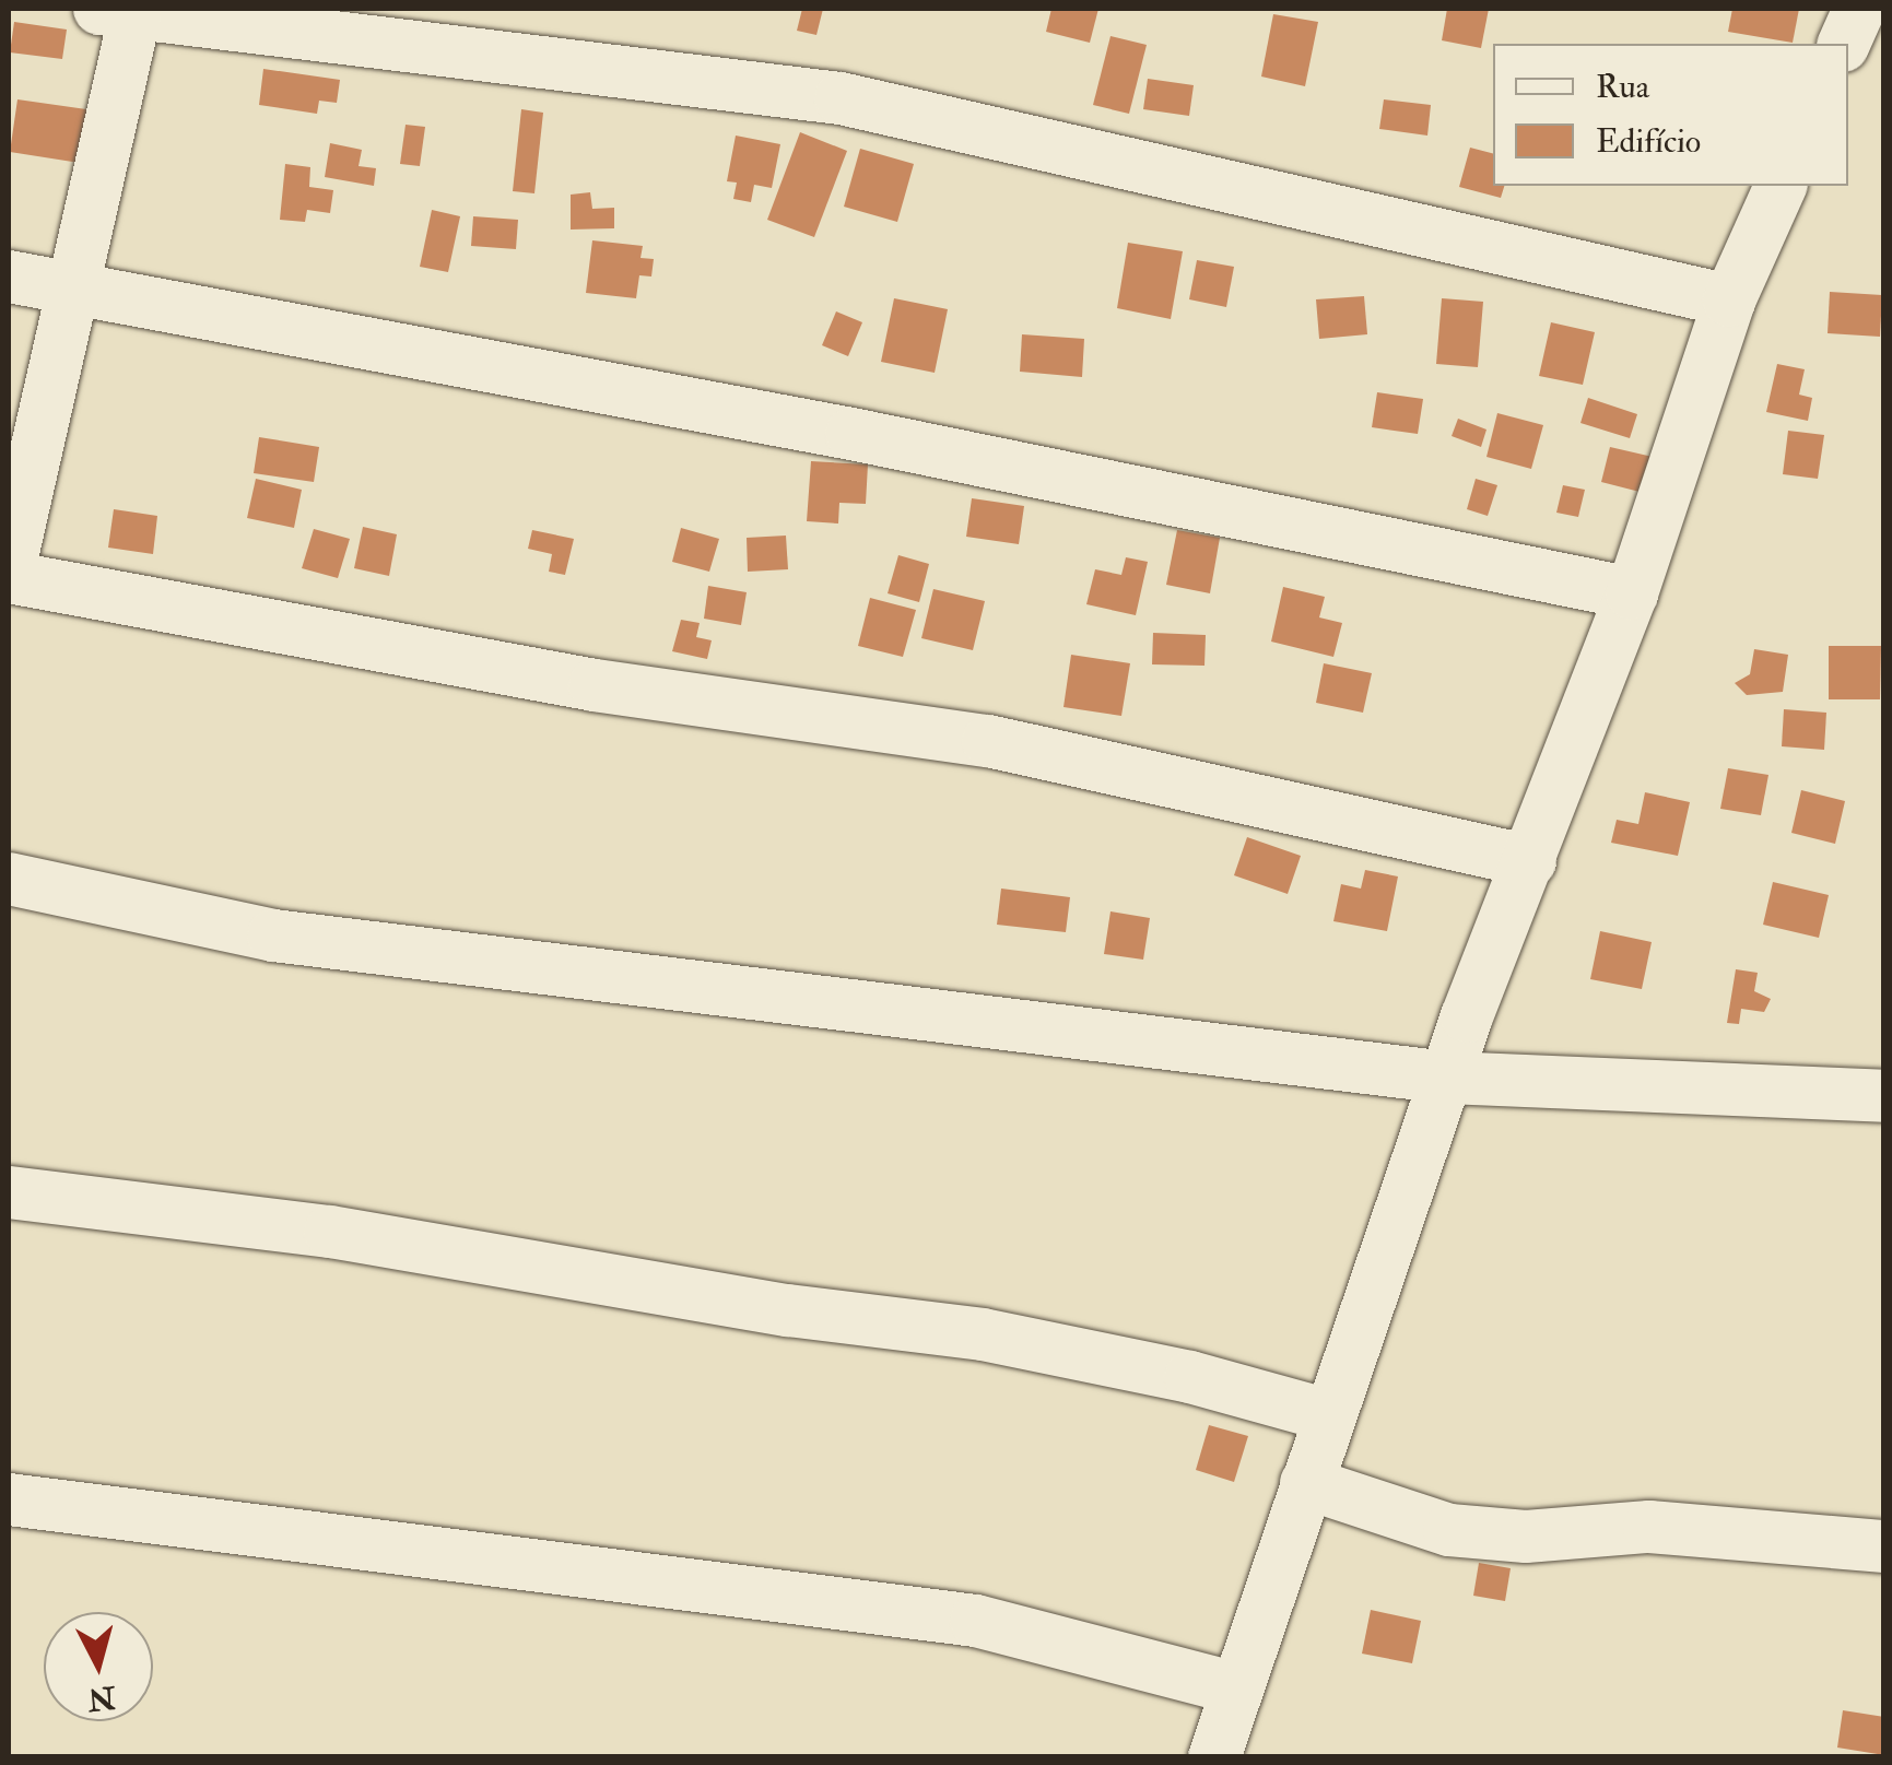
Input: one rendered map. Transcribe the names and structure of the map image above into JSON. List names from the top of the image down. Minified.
{"legend":["Rua","Edifício"],"north":"bottom"}
